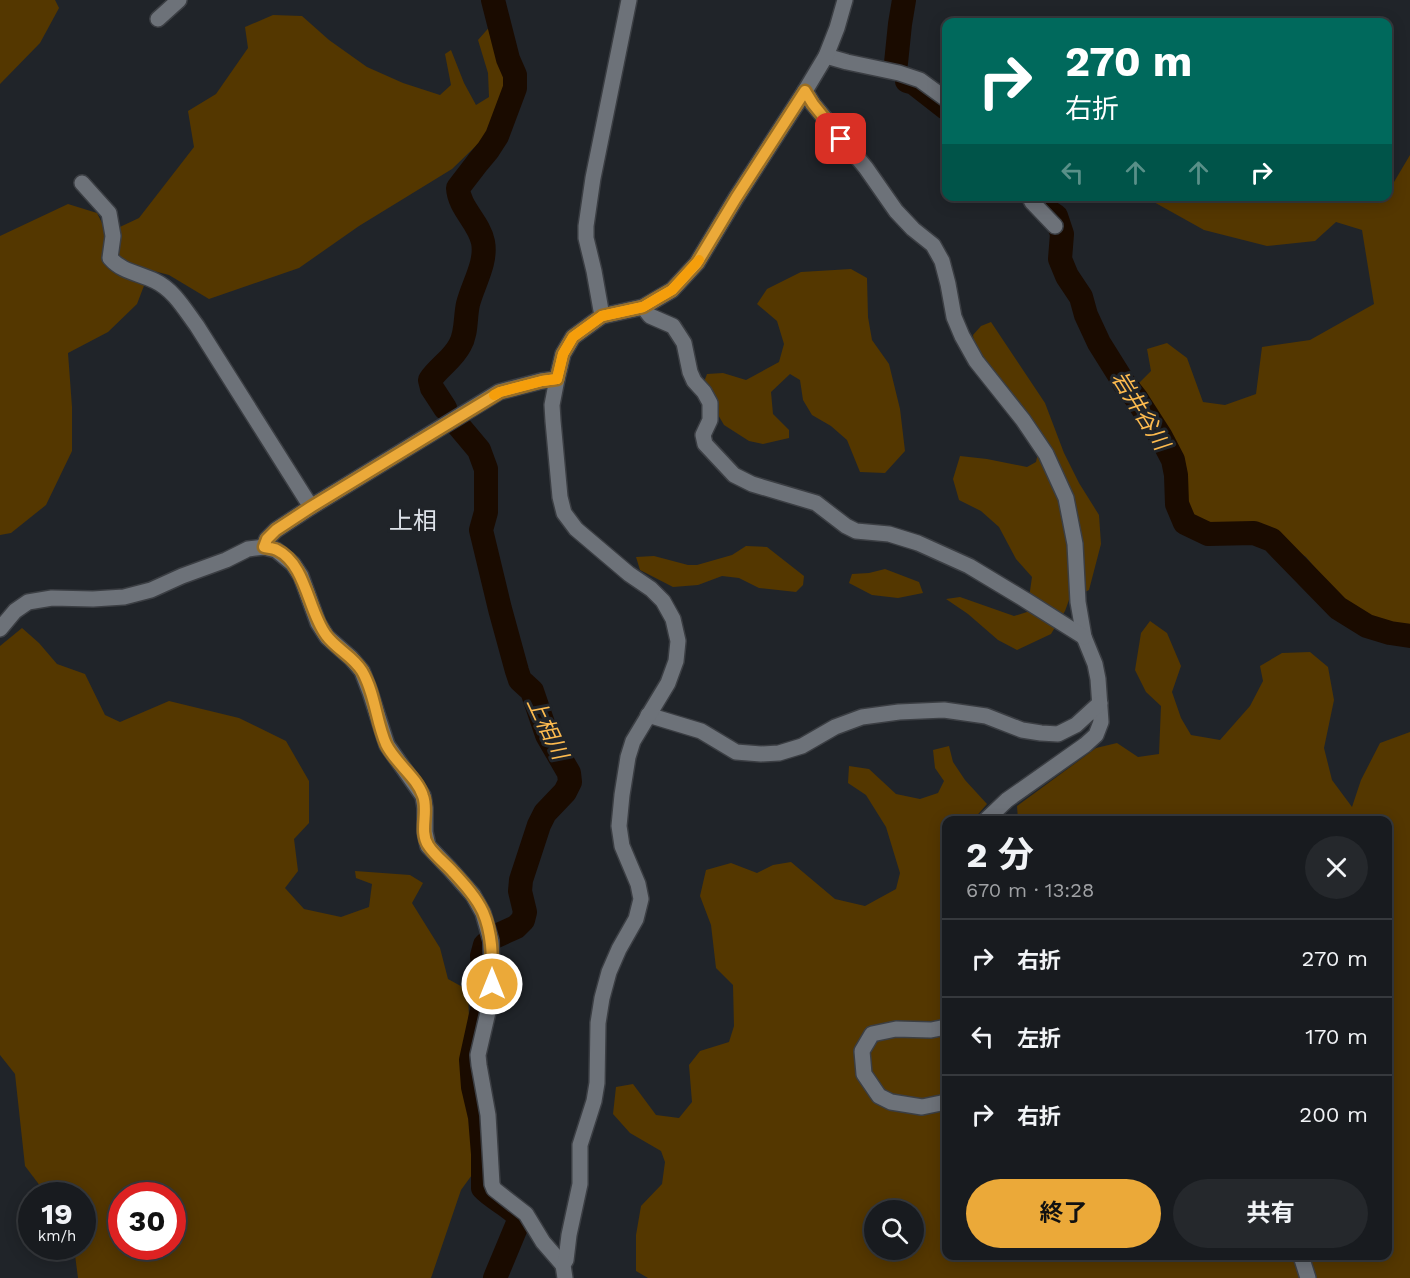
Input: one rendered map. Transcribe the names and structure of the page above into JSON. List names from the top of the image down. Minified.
{"districts":["上相"],"water":["岩井谷川","上相川"],"page":{"turn":["270 m","右折"],"heading":["2 分","670 m · 13:28"],"list":[{"name":"右折","value":"270 m"},{"name":"左折","value":"170 m"},{"name":"右折","value":"200 m"}],"buttons":["終了","共有"],"speed":"19 km/h","limit":"30"}}
